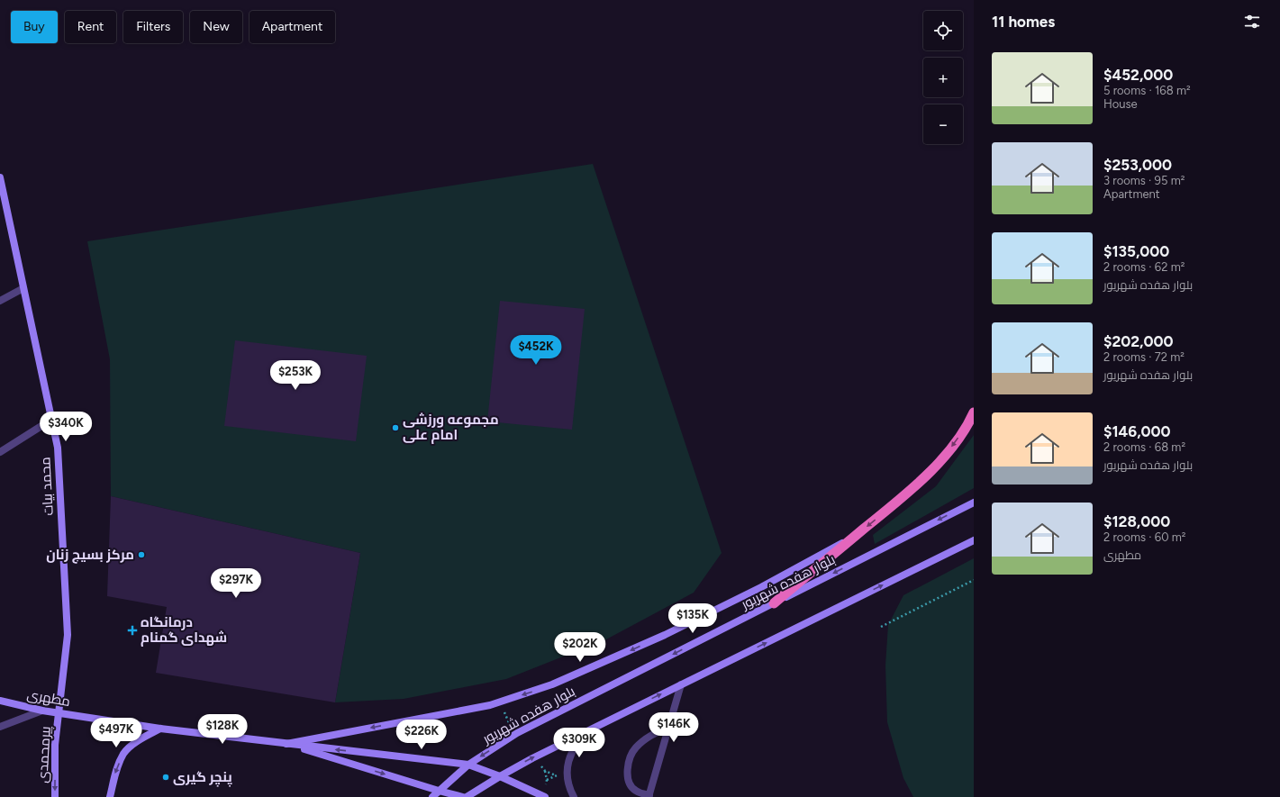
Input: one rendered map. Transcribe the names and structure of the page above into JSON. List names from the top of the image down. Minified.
{"streets":{"main road":["محمد بیات","بلوار هفده شهریور","مطهری","پیرمحمدی"]},"crossings":[["محمد بیات","مطهری"],["محمد بیات","پیرمحمدی"],["مطهری","پیرمحمدی"]],"one_way":["پیرمحمدی"],"places":{"other":["مجموعه ورزشی امام علی","مرکز بسیج زنان","پنچر گیری"],"health":["درمانگاه شهدای گمنام"]},"page":{"heading":"11 homes","map_buttons":["+","−"],"chip":["Buy","Rent","Filters","New","Apartment"],"list":[{"name":"$452,000","note":"5 rooms · 168 m² · House"},{"name":"$253,000","note":"3 rooms · 95 m² · Apartment"},{"name":"$135,000","note":"2 rooms · 62 m² · بلوار هفده شهریور"},{"name":"$202,000","note":"2 rooms · 72 m² · بلوار هفده شهریور"},{"name":"$146,000","note":"2 rooms · 68 m² · بلوار هفده شهریور"},{"name":"$128,000","note":"2 rooms · 60 m² · مطهری"}],"price":["$452K","$253K","$340K","$297K","$135K","$202K","$146K","$128K","$497K","$226K","$309K"]}}
